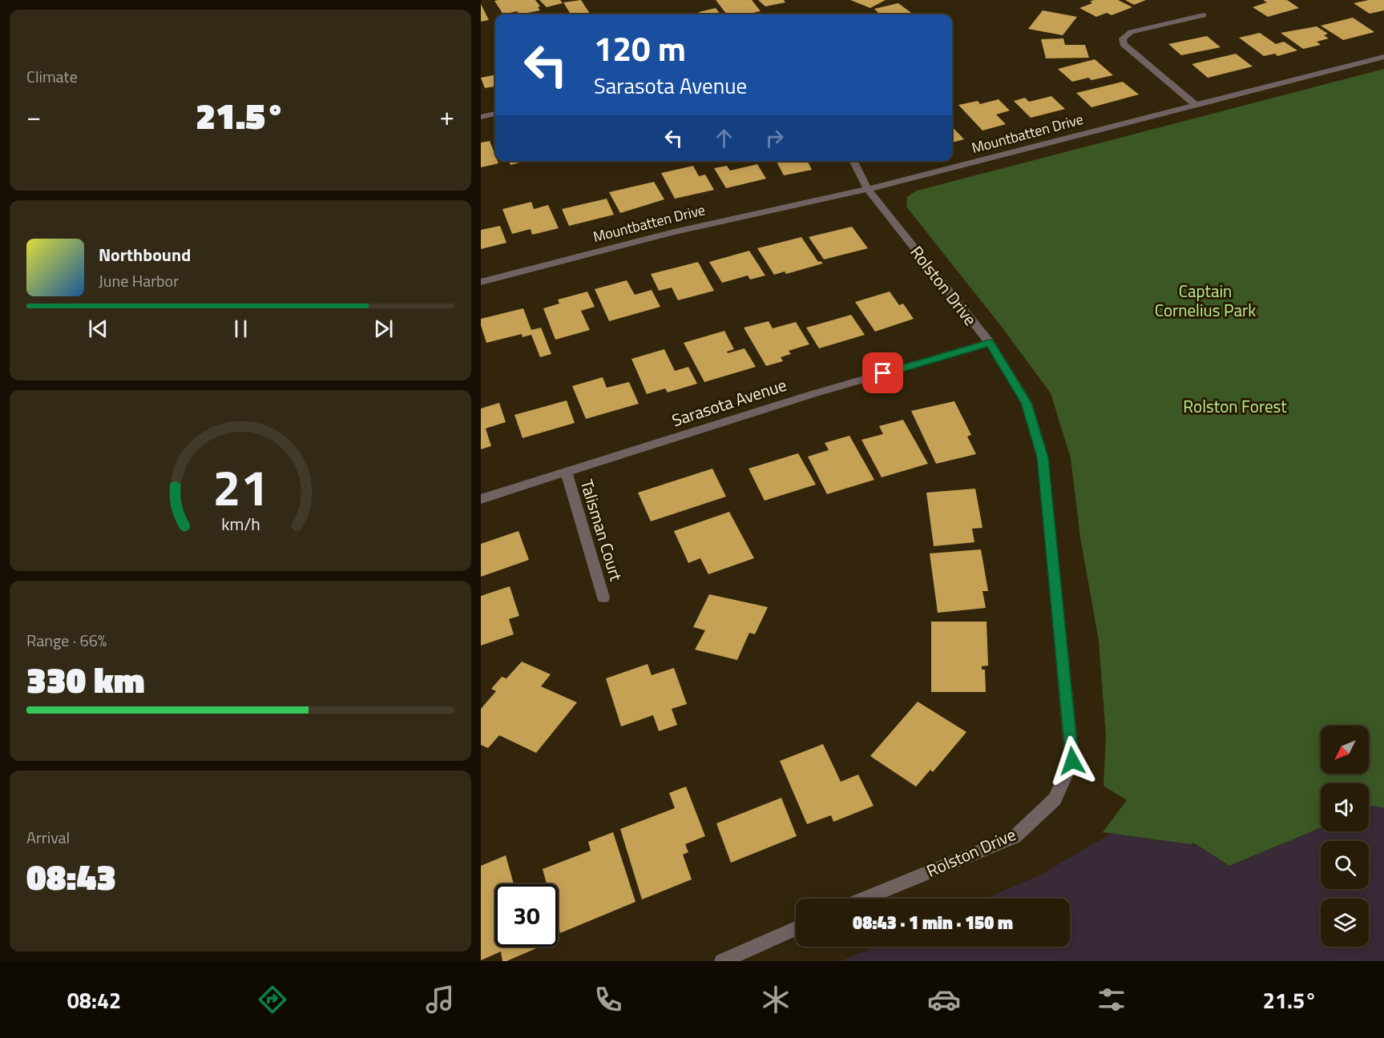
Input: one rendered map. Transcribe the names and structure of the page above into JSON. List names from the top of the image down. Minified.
{"streets":{"street":["Mountbatten Drive","Rolston Drive","Sarasota Avenue","Talisman Court"]},"crossings":[["Mountbatten Drive","Rolston Drive"],["Rolston Drive","Sarasota Avenue"],["Sarasota Avenue","Talisman Court"]],"parks":["Captain Cornelius Park","Rolston Forest"],"north":"bottom left","page":{"tile":["Climate",["Range · 66%","330 km"],["Arrival","08:43"]],"turn":["120 m","Sarasota Avenue"],"heat":["−","21.5°","+"],"song":["Northbound","June Harbor"],"limit":"30","trip":"08:43 · 1 min · 150 m","tabs":["08:42","21.5°"],"gauge":["21","km/h"]}}
